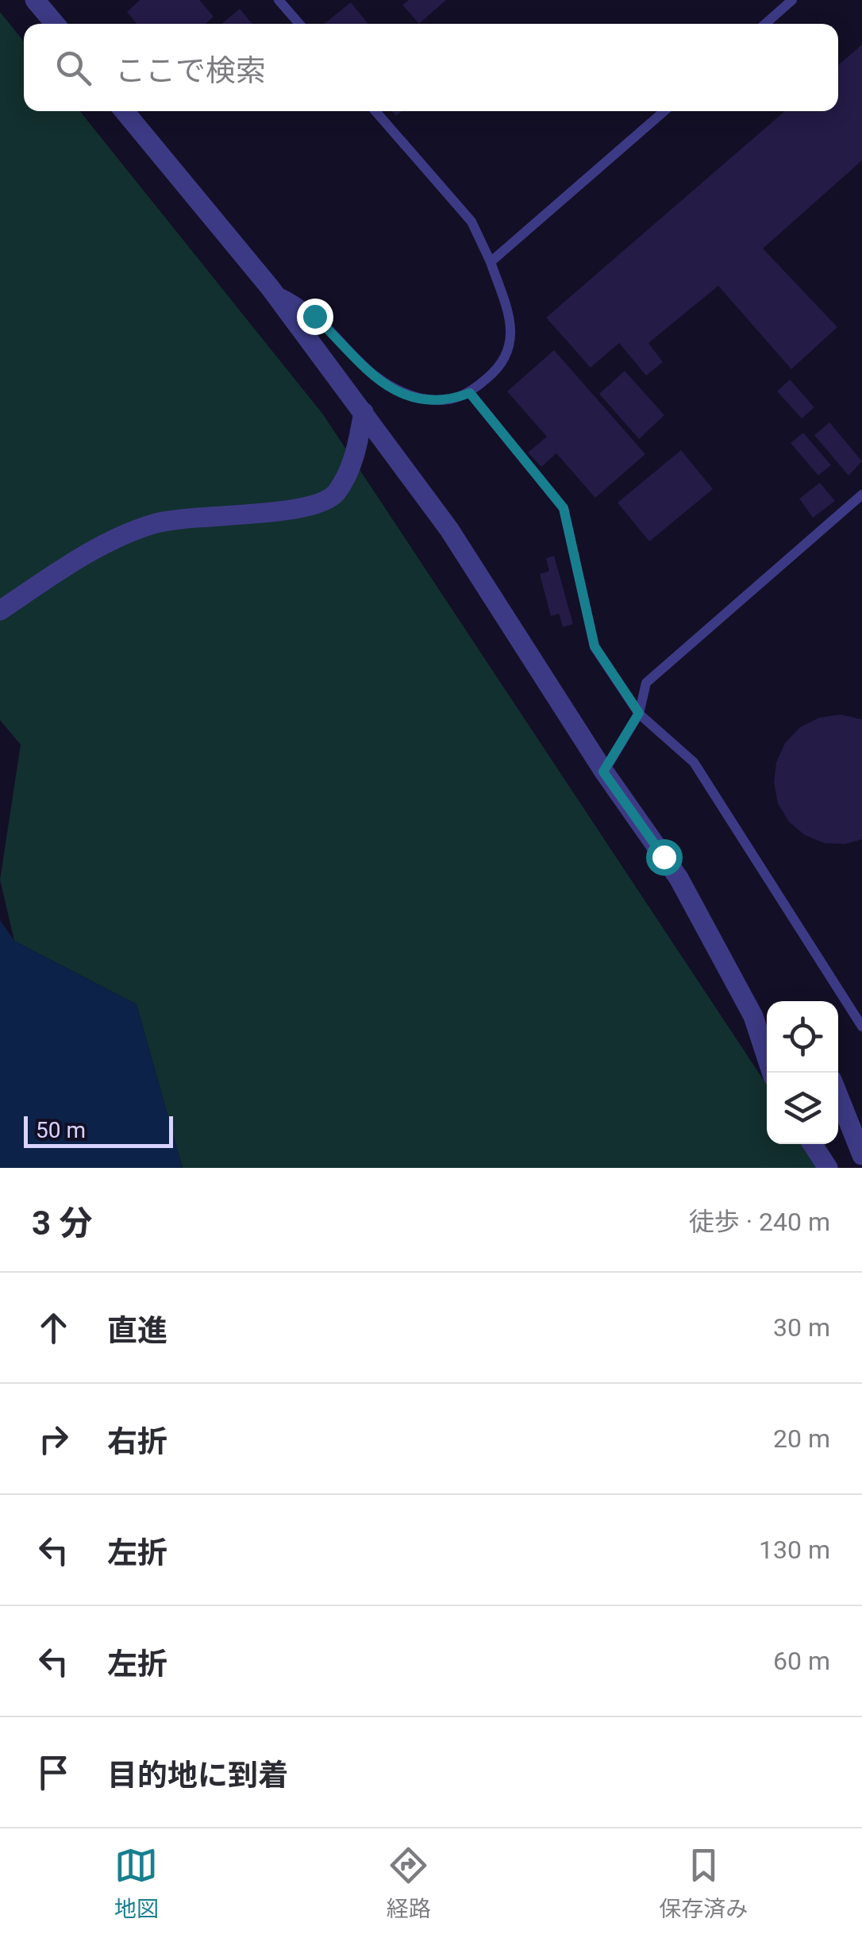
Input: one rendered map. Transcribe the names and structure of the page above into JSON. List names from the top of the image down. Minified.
{"scale_bar":"50 m","page":{"search":"ここで検索","scale":"50 m","heading":["3 分","徒歩 · 240 m"],"list":[["直進","30 m"],["右折","20 m"],["左折","130 m"],["左折","60 m"],"目的地に到着"],"nav":["地図","経路","保存済み"]}}
